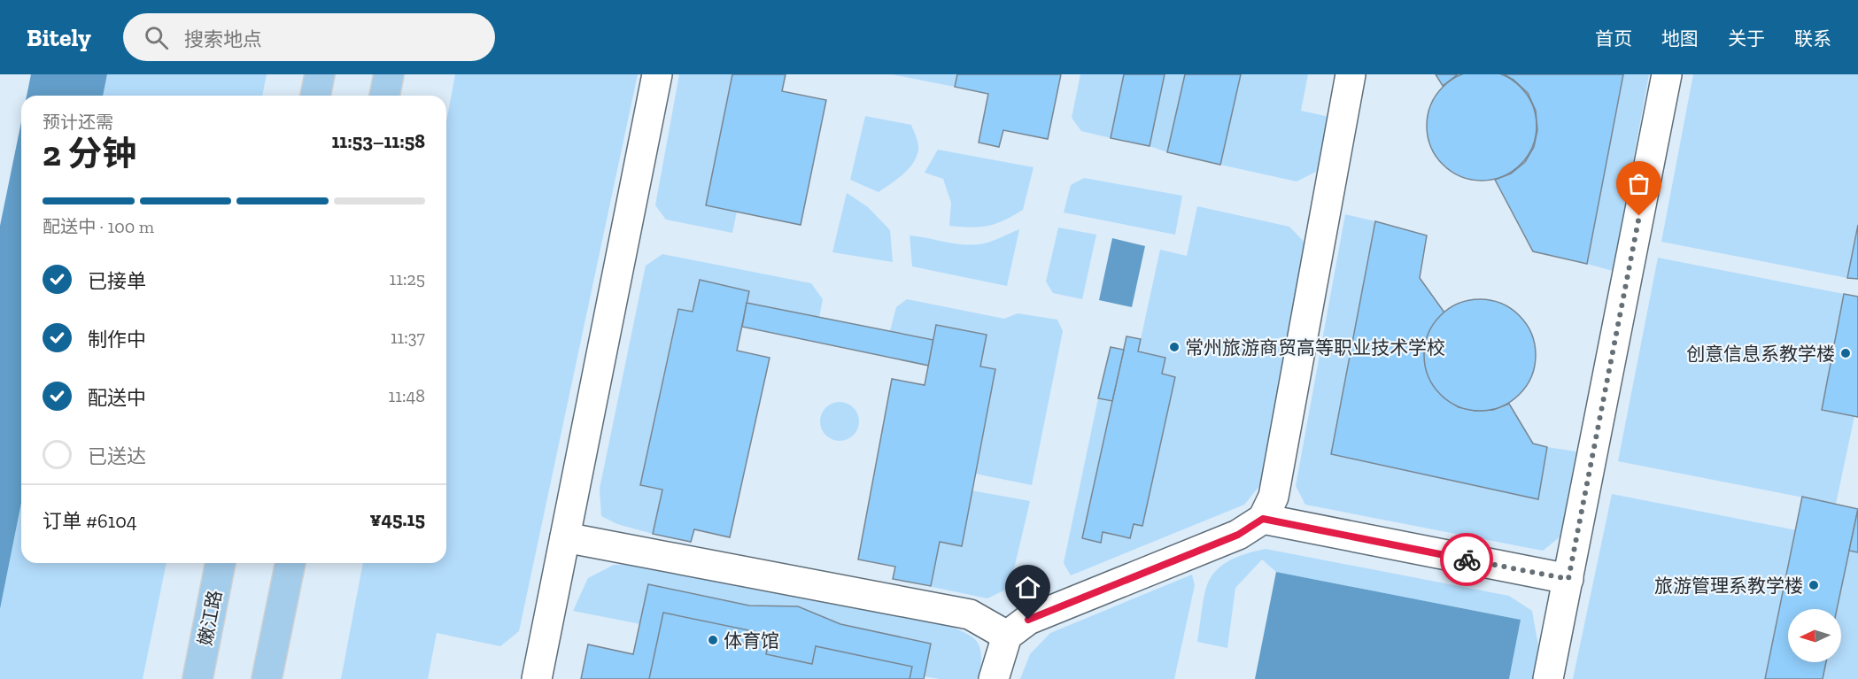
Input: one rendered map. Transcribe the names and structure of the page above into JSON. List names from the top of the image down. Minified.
{"streets":{"main road":["嫩江路"]},"places":["常州旅游商贸高等职业技术学校","创意信息系教学楼","旅游管理系教学楼","体育馆"],"north":"left","page":{"header":"Bitely","search":"搜索地点","nav":["首页","地图","关于","联系"],"heading":["2 分钟","预计还需","11:53–11:58"],"panel":["订单 #6104","¥45.15"],"bar":"配送中 · 100 m","list":[["已接单","11:25"],["制作中","11:37"],["配送中","11:48"],"已送达"]}}
